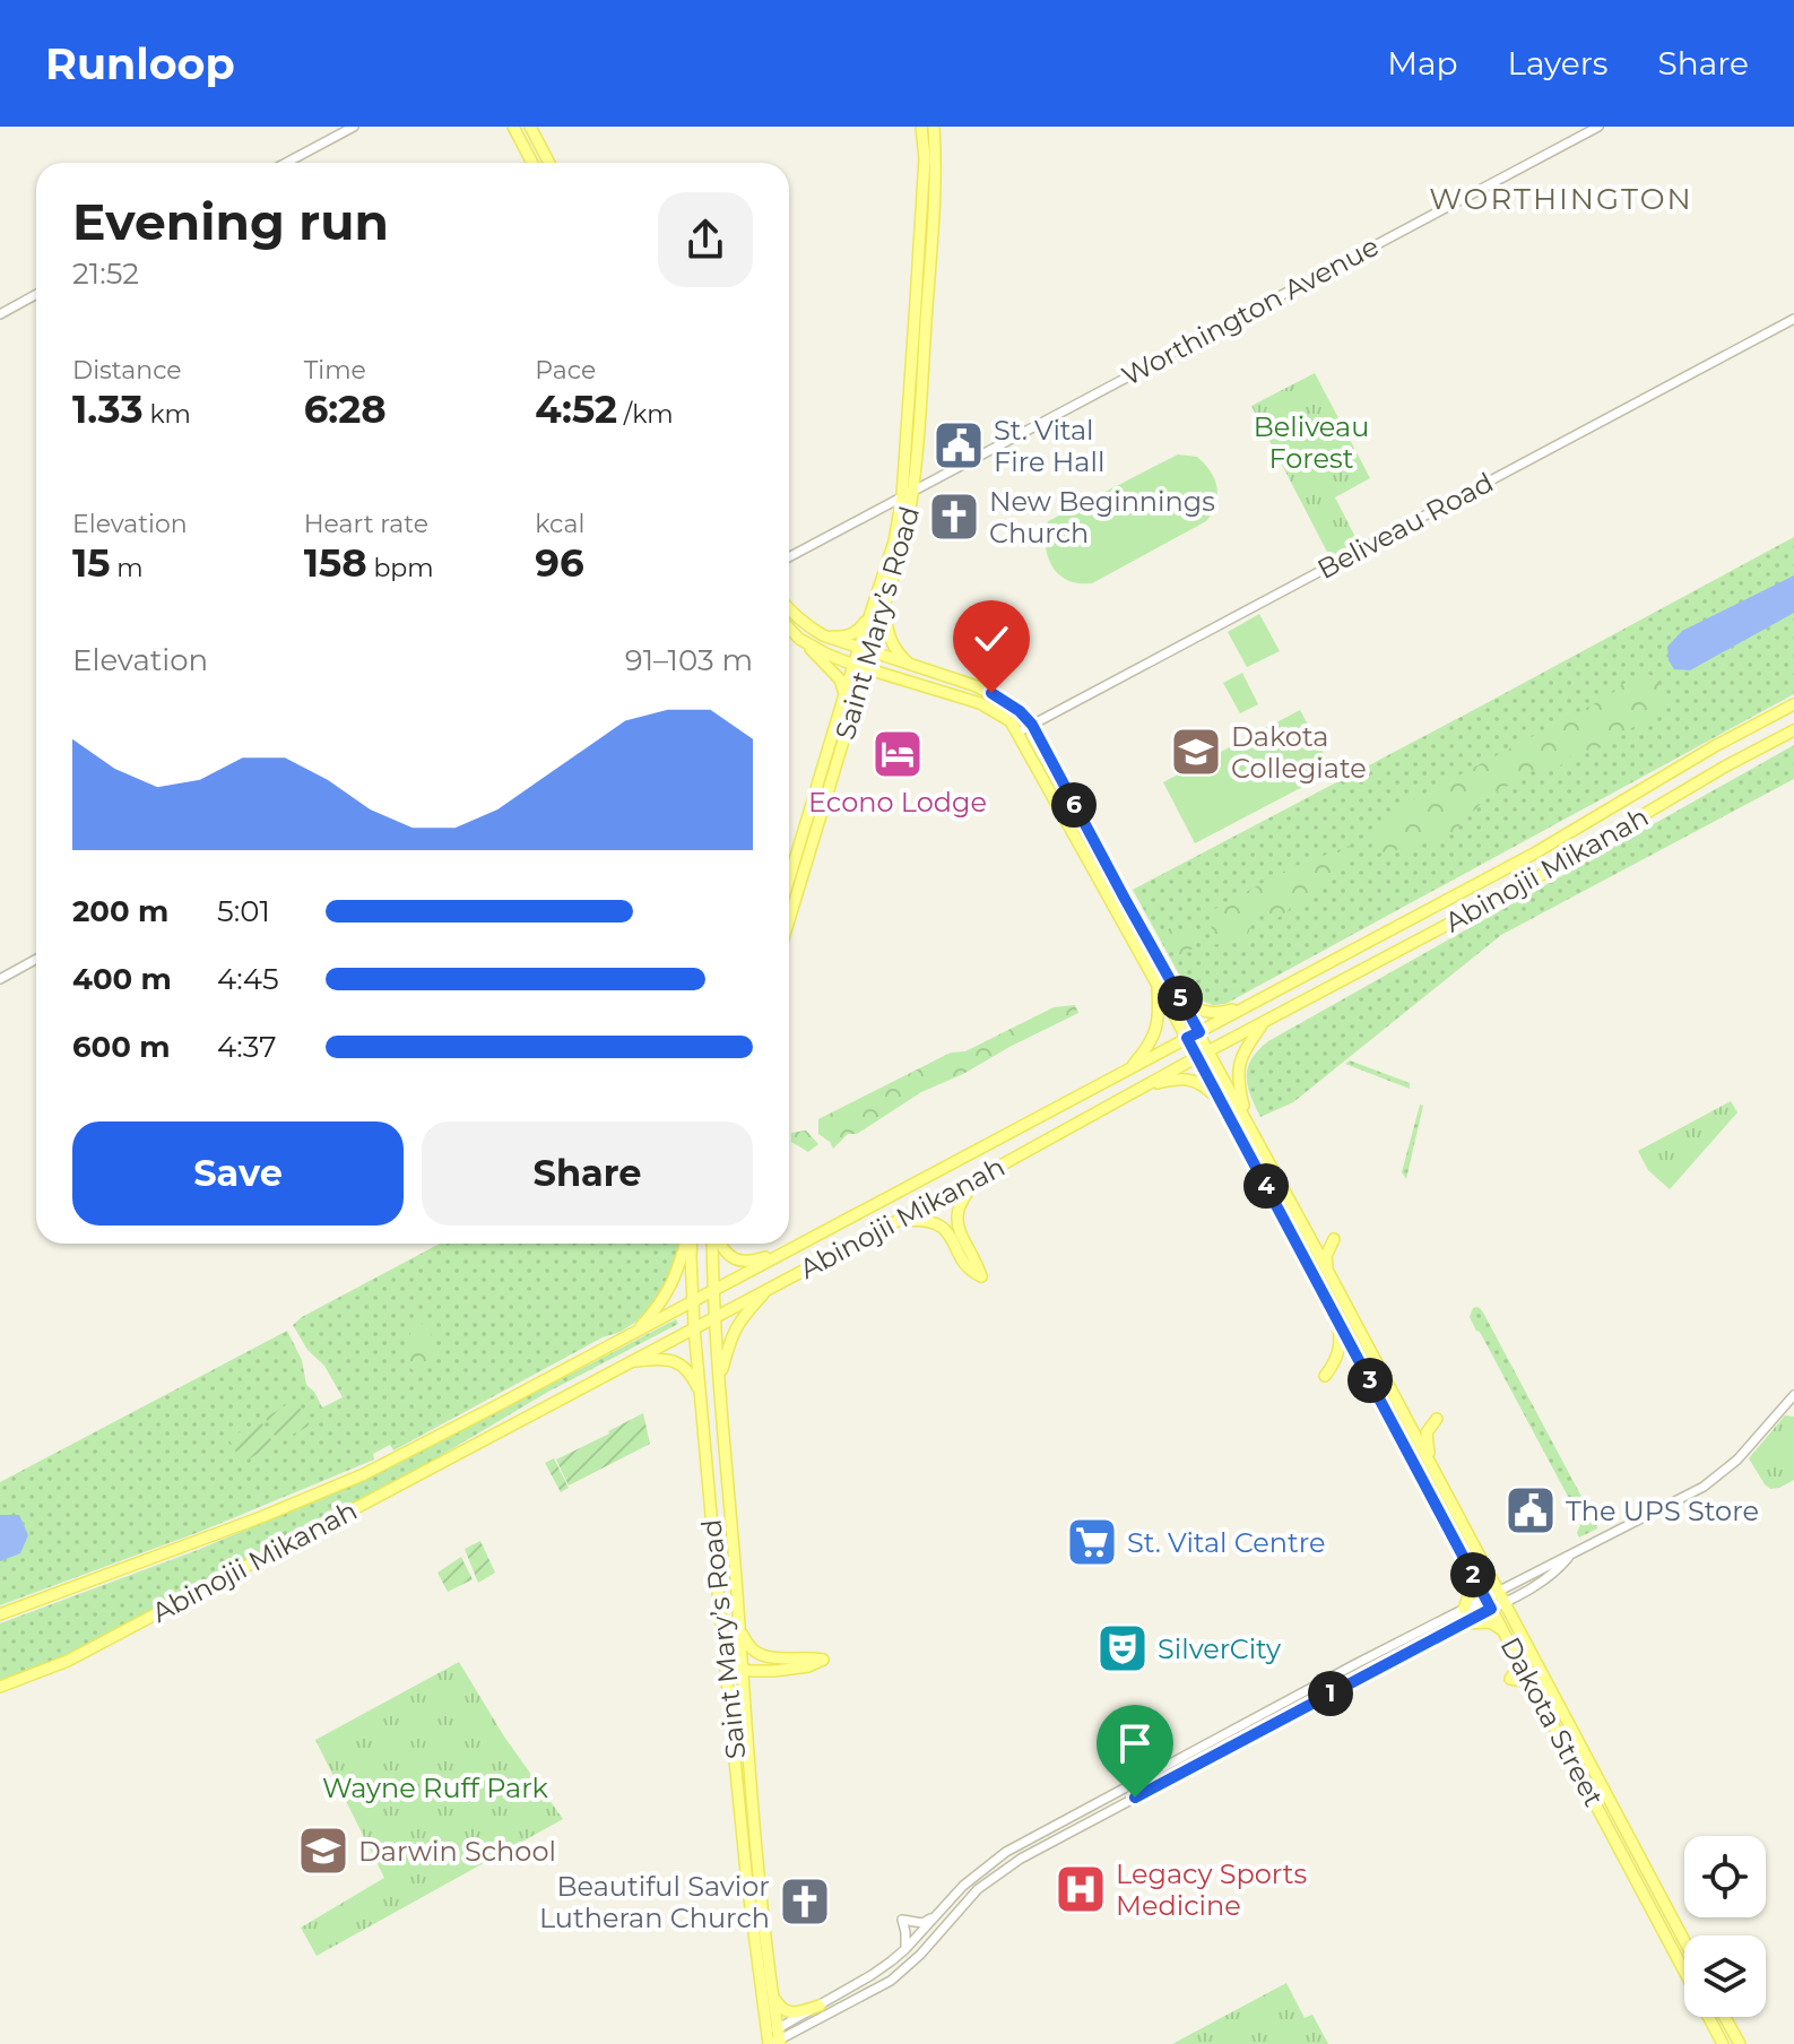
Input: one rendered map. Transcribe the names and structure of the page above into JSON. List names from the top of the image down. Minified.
{"streets":{"main road":["Saint Mary’s Road","Abinojii Mikanah","Dakota Street"],"street":["Worthington Avenue","Beliveau Road"]},"crossings":[["Worthington Avenue","Saint Mary’s Road"],["Beliveau Road","Dakota Street"],["Saint Mary’s Road","Abinojii Mikanah"],["Saint Mary’s Road","Dakota Street"],["Abinojii Mikanah","Dakota Street"]],"districts":["WORTHINGTON"],"parks":["Beliveau Forest","Wayne Ruff Park"],"places":{"public building":["St. Vital Fire Hall","The UPS Store"],"church":["New Beginnings Church","Beautiful Savior Lutheran Church"],"school or university":["Dakota Collegiate","Darwin School"],"hotel":["Econo Lodge"],"supermarket":["St. Vital Centre"],"theatre":["SilverCity"],"hospital":["Legacy Sports Medicine"]},"page":{"header":"Runloop","nav":["Map","Layers","Share"],"heading":["Evening run","21:52"],"stats":[["Distance","1.33 km"],["Time","6:28"],["Pace","4:52 /km"],["Elevation","15 m"],["Heart rate","158 bpm"],["kcal","96"]],"chart":["Elevation","91–103 m"],"pins":["6","5","4","3","2","1"],"list":[{"name":"200 m","note":"5:01"},{"name":"400 m","note":"4:45"},{"name":"600 m","note":"4:37"}],"buttons":["Save","Share"]}}
